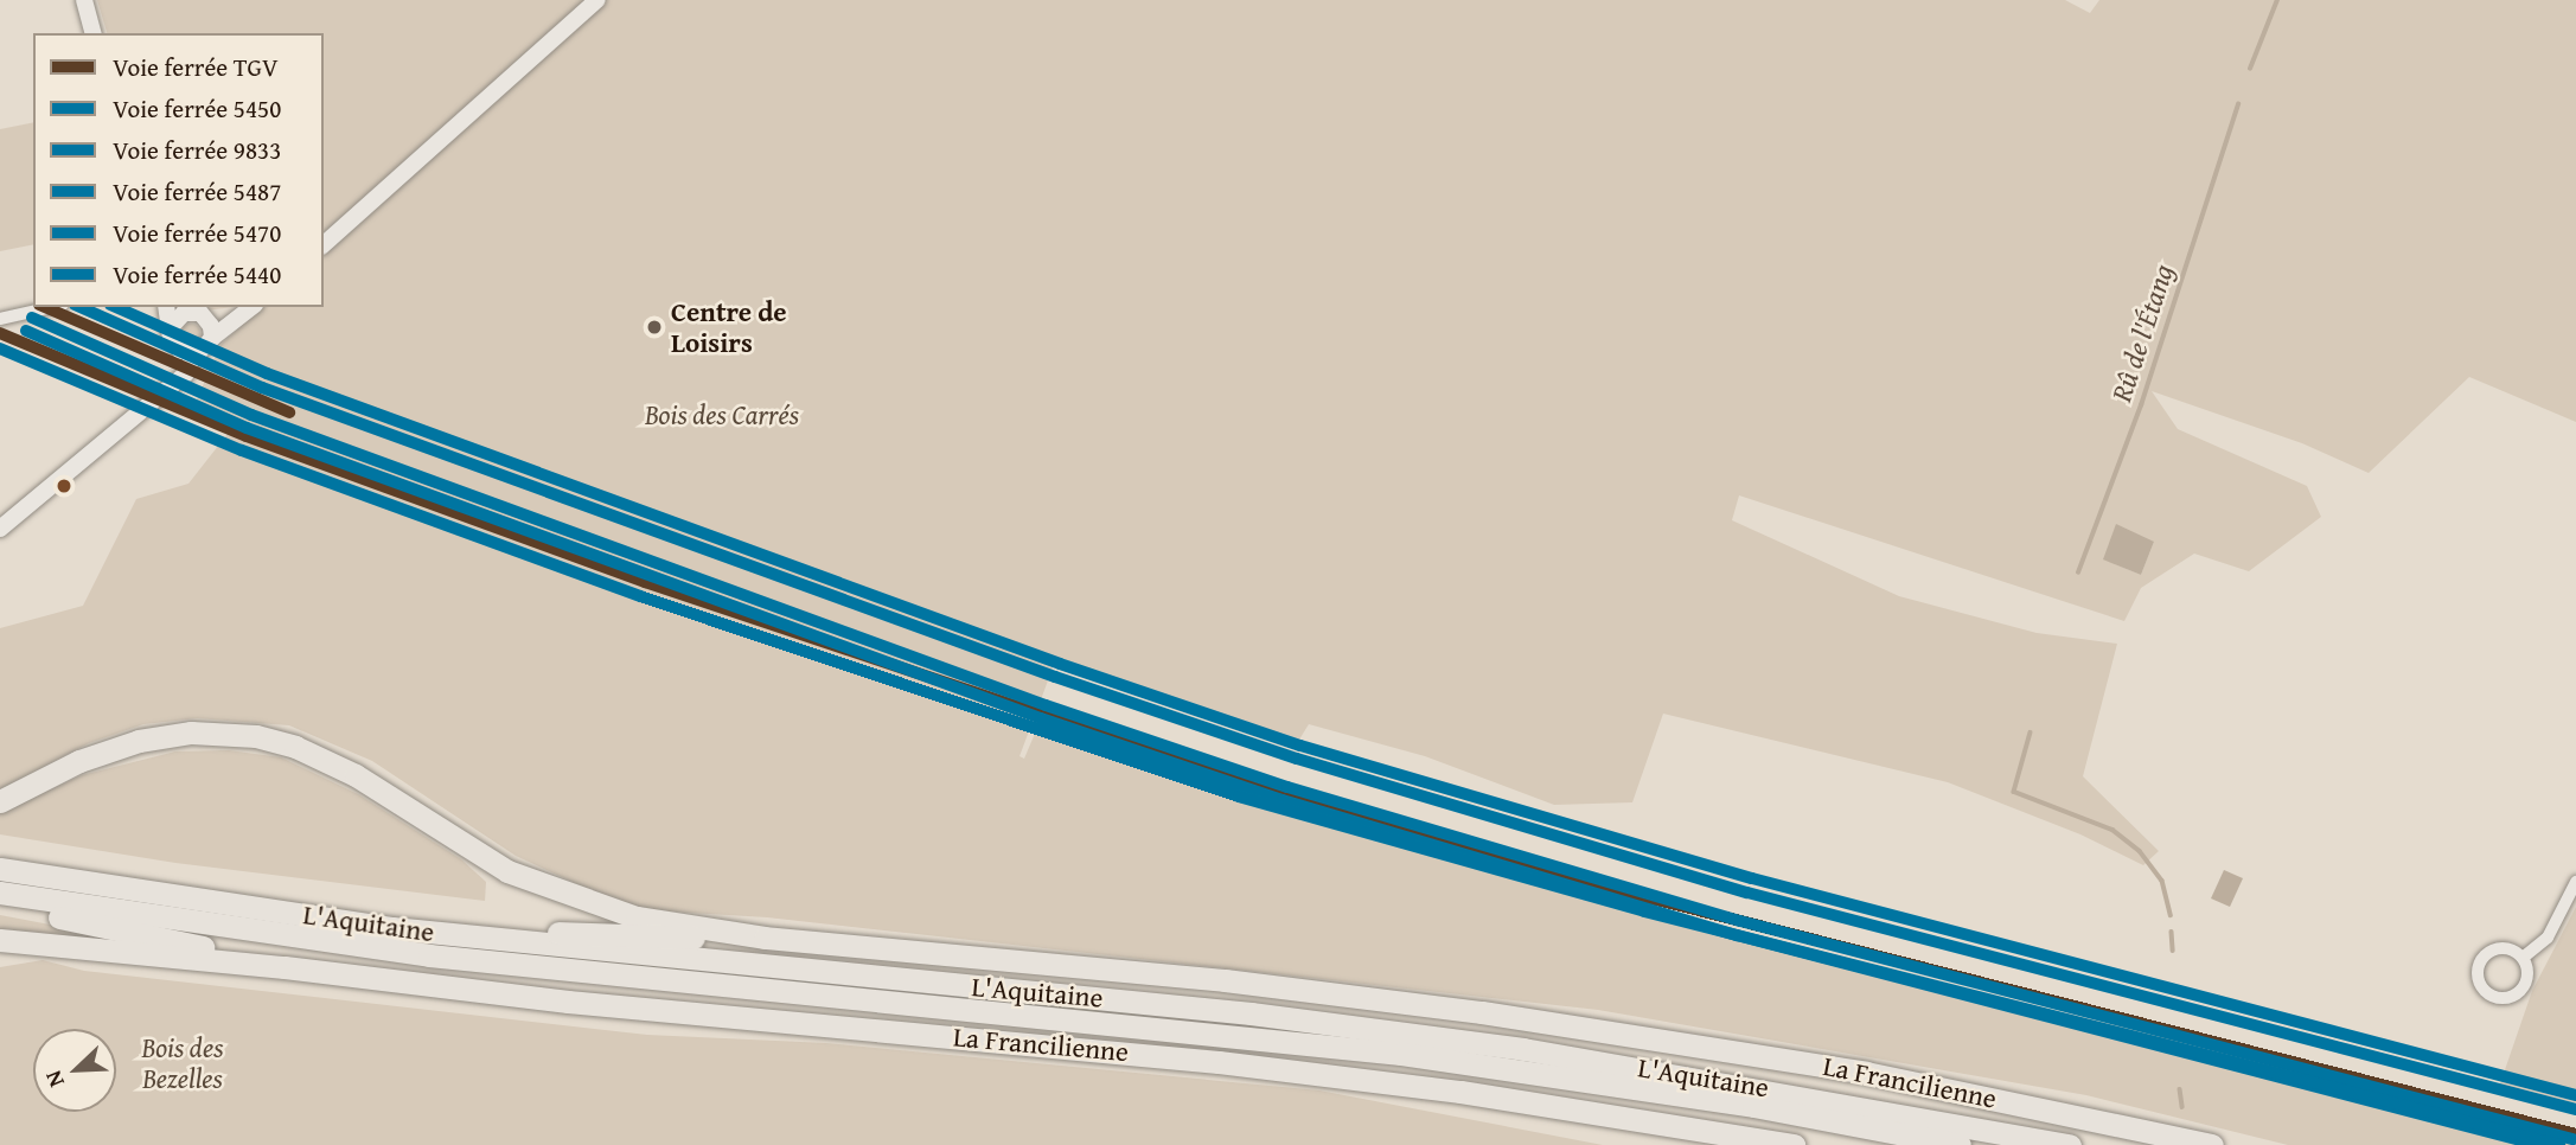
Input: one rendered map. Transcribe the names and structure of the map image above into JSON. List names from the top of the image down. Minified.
{"streets":{"highway":["L'Aquitaine","La Francilienne"]},"water":["Rû de l'Étang"],"parks":["Bois des Carrés","Bois des Bezelles"],"places":["Centre de Loisirs"],"lines":["rail line TGV","rail line 9833","rail line 5470","rail line 5450","rail line 5487","rail line 5440"],"legend":["Voie ferrée TGV","Voie ferrée 5450","Voie ferrée 9833","Voie ferrée 5487","Voie ferrée 5470","Voie ferrée 5440"],"north":"bottom left"}
